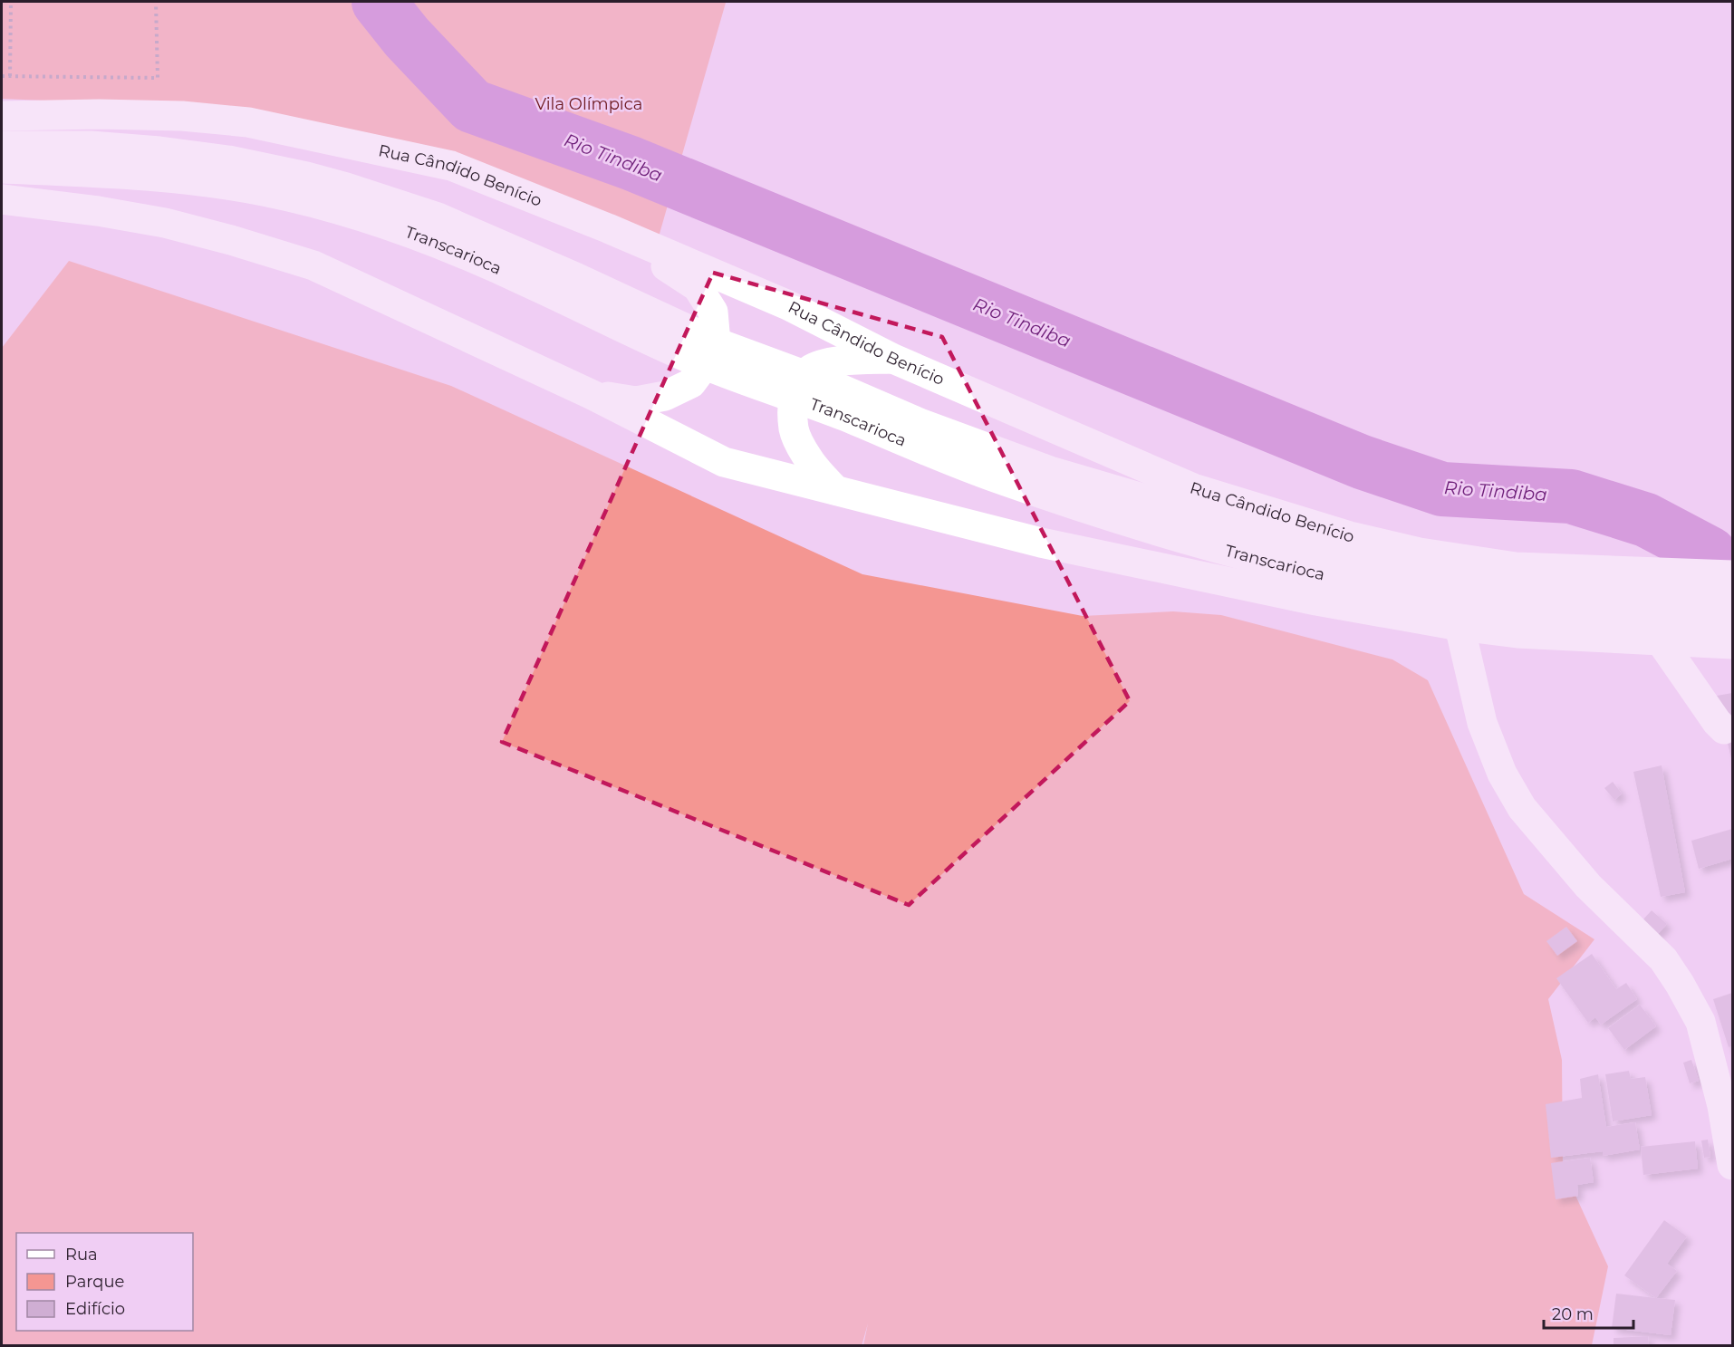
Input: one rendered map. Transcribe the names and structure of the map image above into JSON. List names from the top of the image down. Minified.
{"streets":{"main road":["Rua Cândido Benício","Transcarioca"]},"water":["Rio Tindiba"],"parks":["Vila Olímpica"],"legend":["Rua","Parque","Edifício"],"scale_bar":"20 m"}
